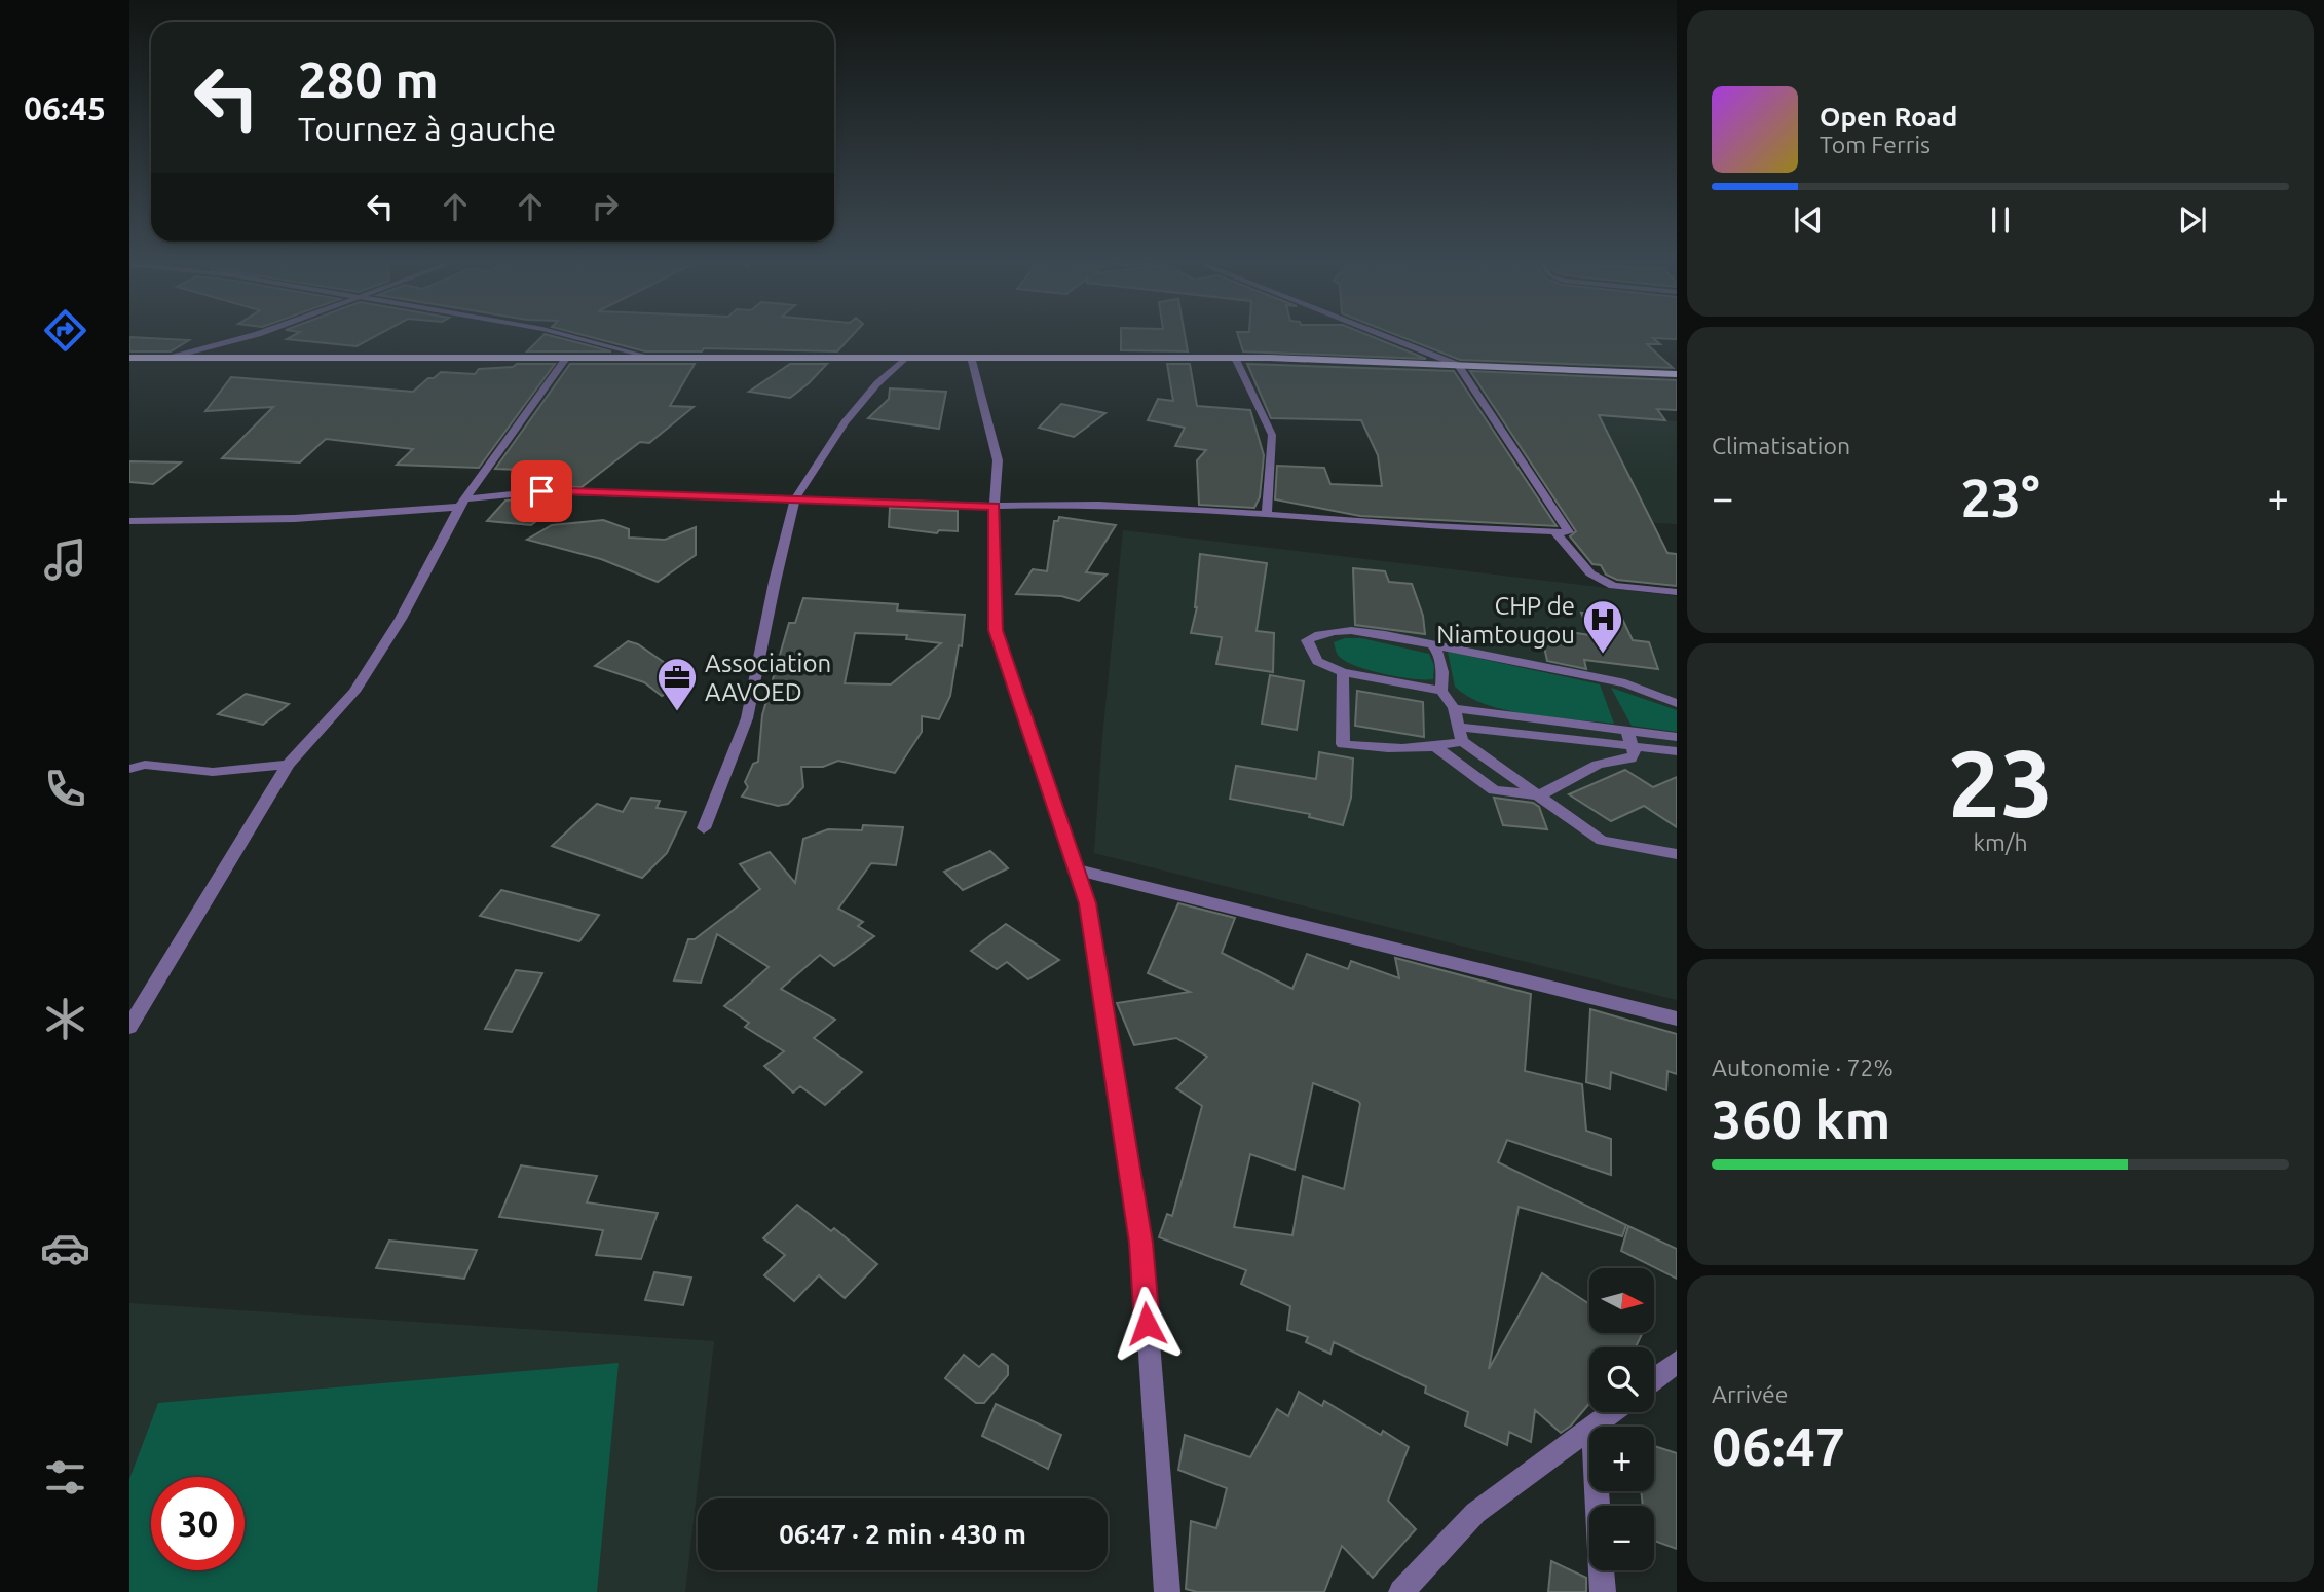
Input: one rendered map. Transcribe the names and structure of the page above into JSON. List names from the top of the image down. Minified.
{"places":{"hospital":["CHP de Niamtougou"],"office":["Association AAVOED"]},"north":"right","page":{"tabs":"06:45","turn":["280 m","Tournez à gauche"],"song":["Open Road","Tom Ferris"],"tile":["Climatisation",["23","km/h"],["Autonomie · 72%","360 km"],["Arrivée","06:47"]],"heat":["−","23°","+"],"map_buttons":["+","−"],"limit":"30","trip":"06:47 · 2 min · 430 m"}}
